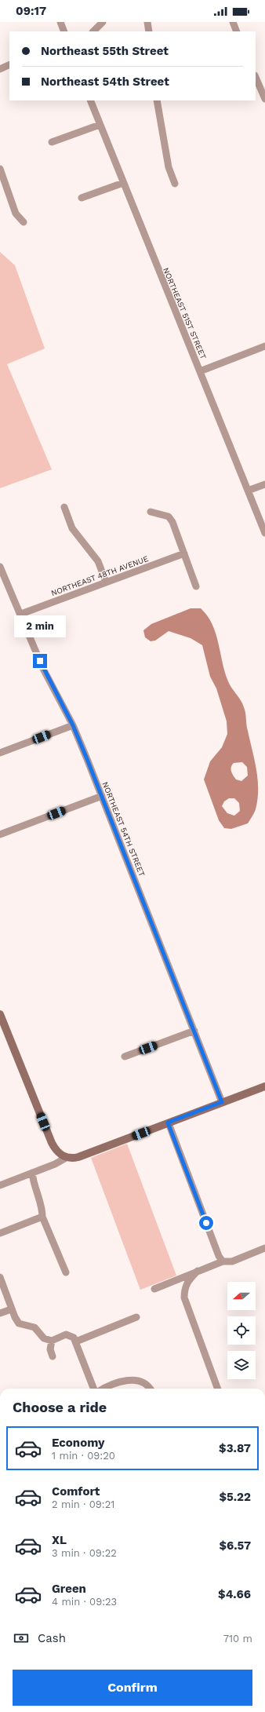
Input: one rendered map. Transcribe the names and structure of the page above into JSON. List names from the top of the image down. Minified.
{"streets":{"street":["NORTHEAST 51ST STREET","NORTHEAST 48TH AVENUE","NORTHEAST 54TH STREET"]},"crossings":[["NORTHEAST 48TH AVENUE","NORTHEAST 54TH STREET"]],"north":"left","page":{"status":"09:17","banner":["Northeast 55th Street","Northeast 54th Street"],"bubble":"2 min","heading":"Choose a ride","list":[{"name":"Economy","note":"1 min · 09:20","value":"$3.87"},{"name":"Comfort","note":"2 min · 09:21","value":"$5.22"},{"name":"XL","note":"3 min · 09:22","value":"$6.57"},{"name":"Green","note":"4 min · 09:23","value":"$4.66"}],"pay":["Cash","710 m"],"buttons":"Confirm"}}
